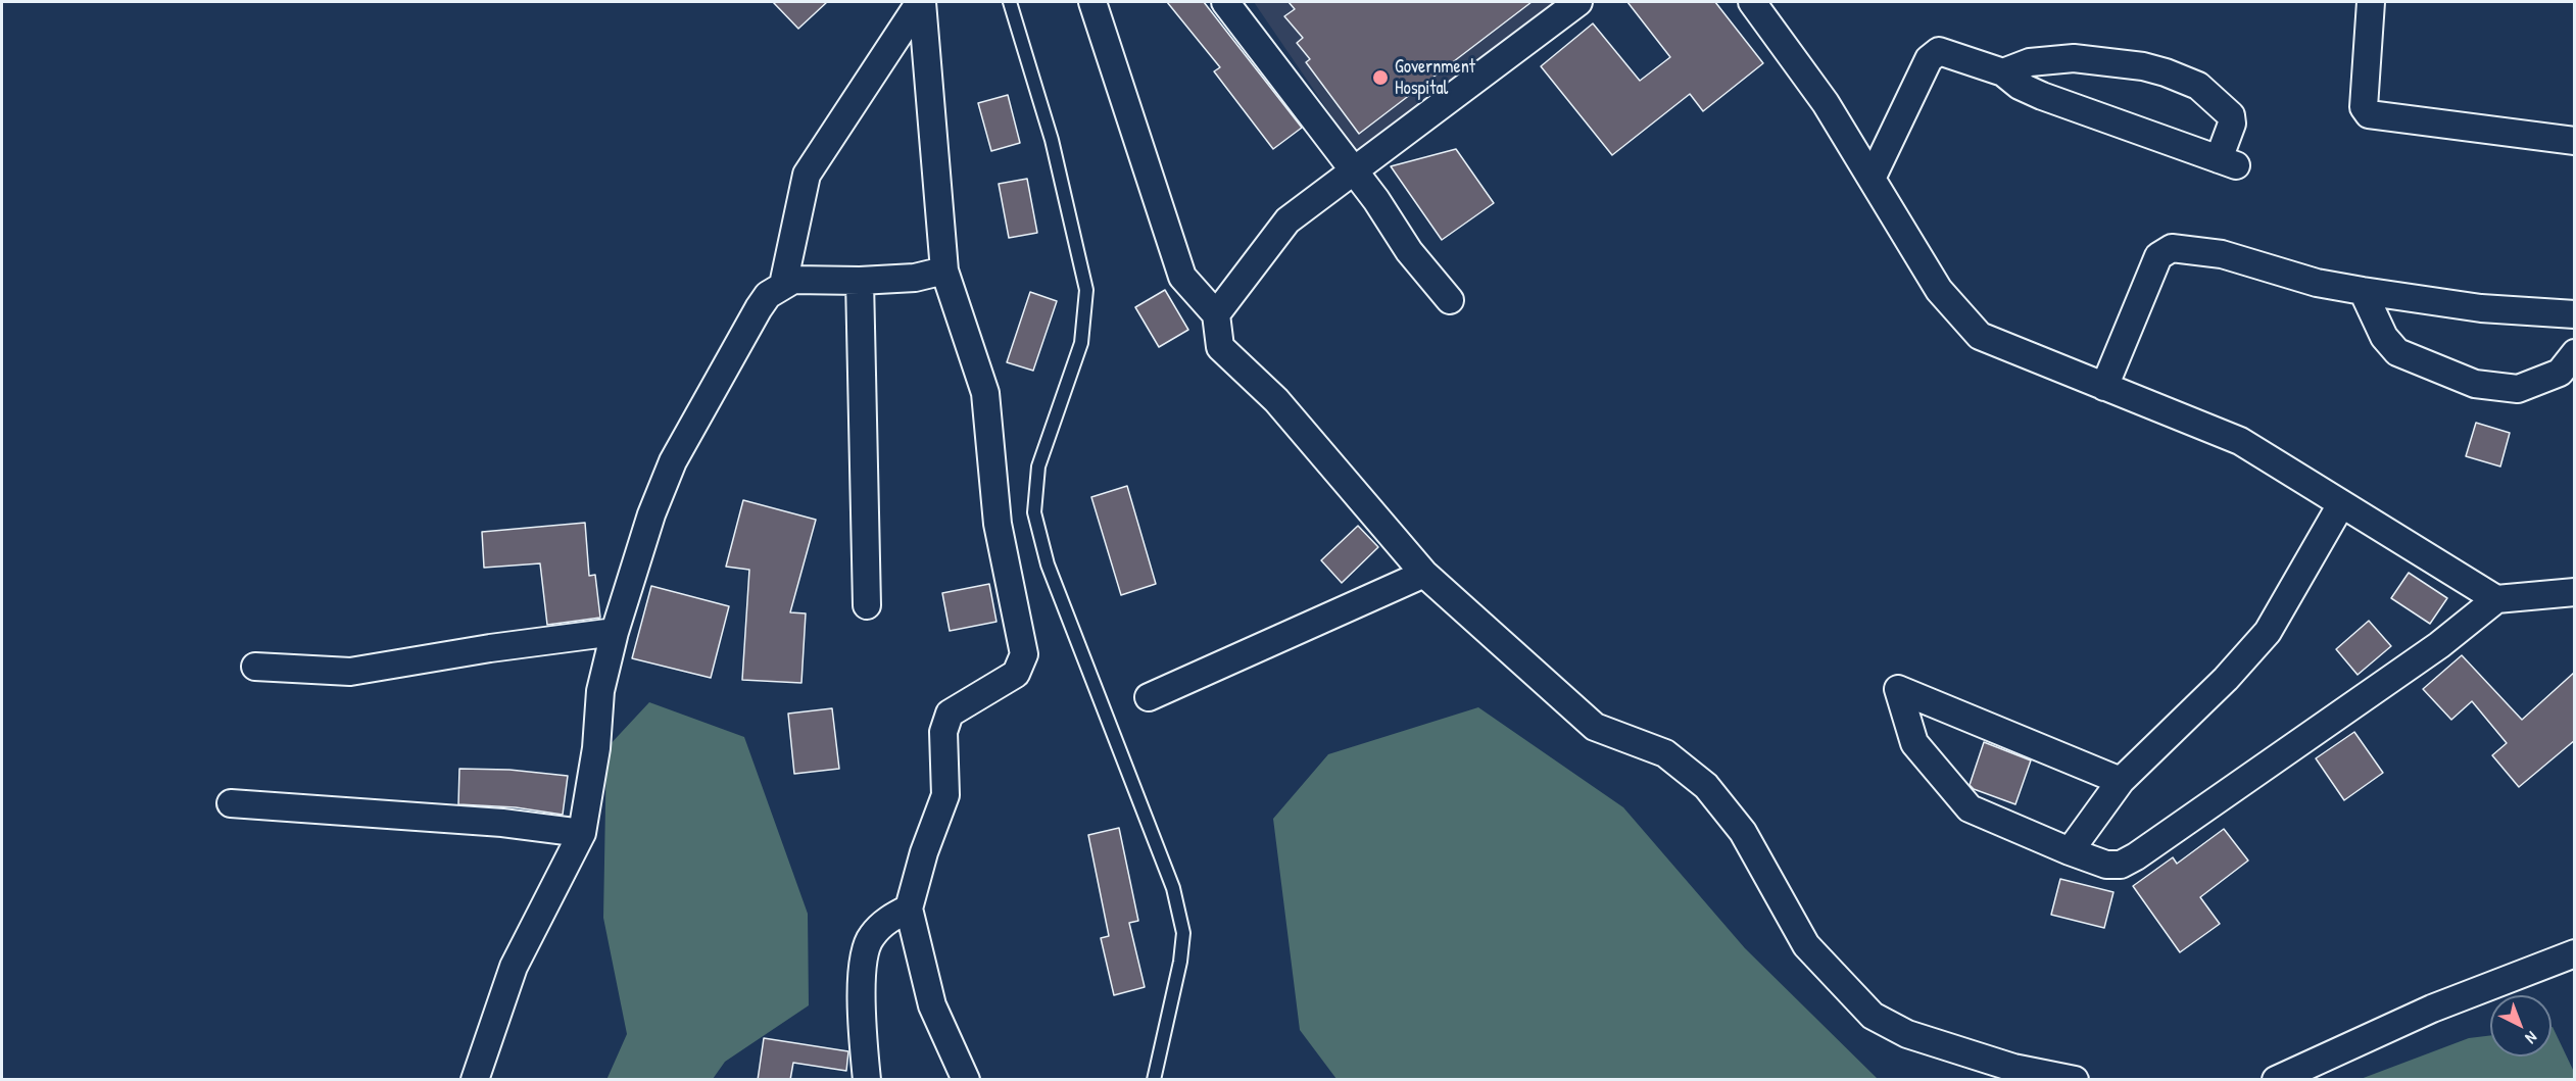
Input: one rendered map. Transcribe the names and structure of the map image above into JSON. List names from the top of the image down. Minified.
{"places":["Government Hospital"],"north":"bottom right"}
